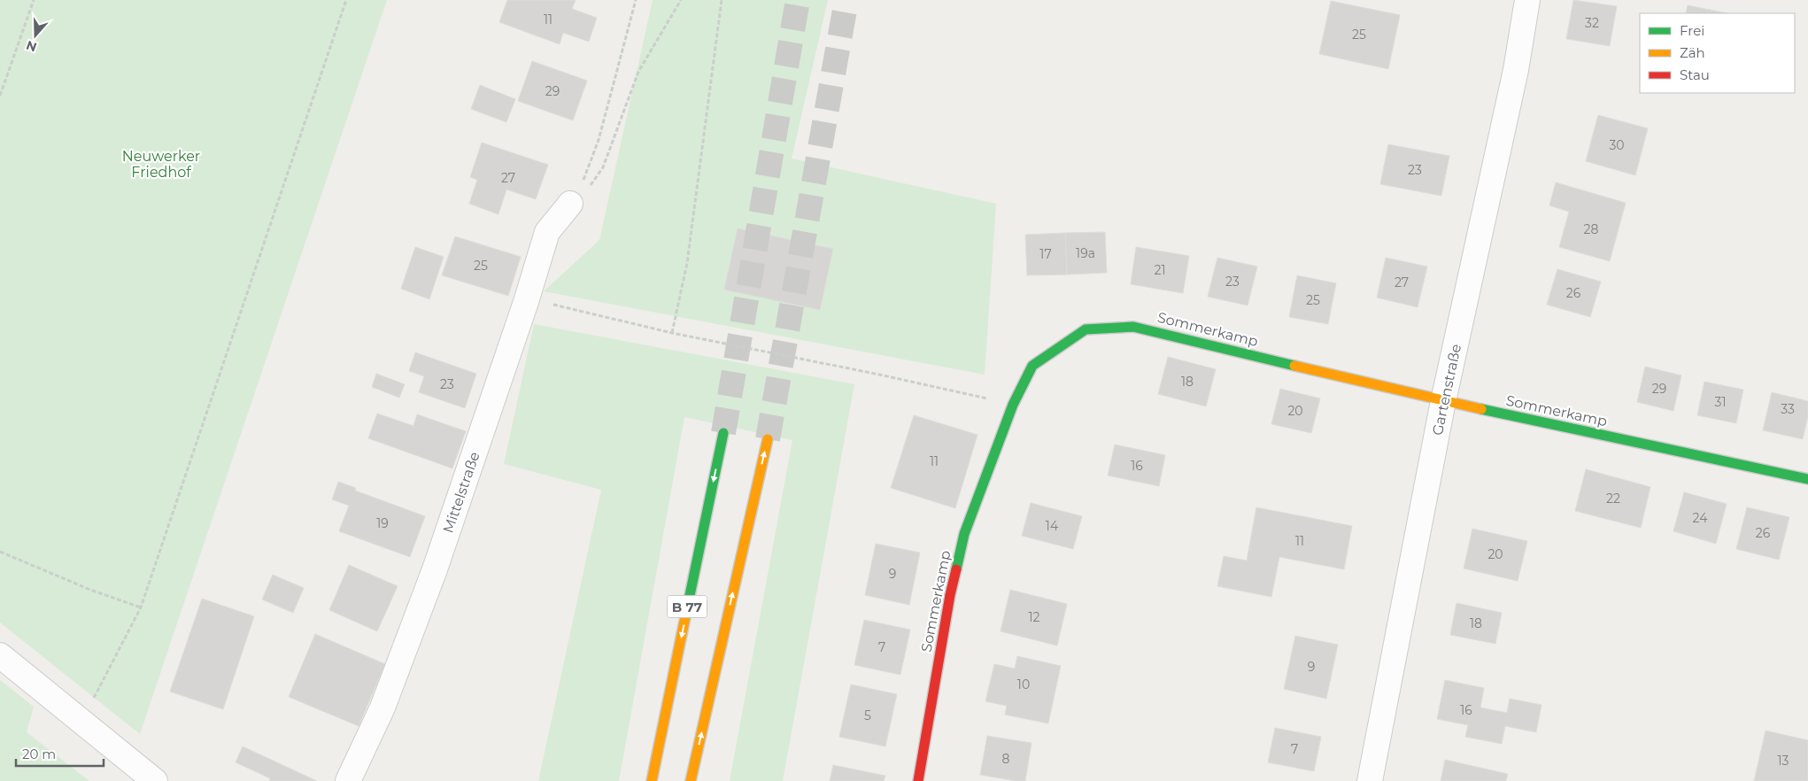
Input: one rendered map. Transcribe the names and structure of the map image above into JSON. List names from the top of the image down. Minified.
{"streets":{"main road":["Sommerkamp","B 77"],"street":["Gartenstraße","Mittelstraße"]},"crossings":[["Sommerkamp","Gartenstraße"]],"parks":["Neuwerker Friedhof"],"house_numbers":["11","32","25","29","30","23","27","28","19a","17","25","21","23","27","26","25","18","23","29","31","33","20","11","16","22","24","19","14","26","11","20","9","12","18","7","9","10","16","5","7","8","13"],"legend":["Frei","Zäh","Stau"],"scale_bar":"20 m","north":"bottom"}
